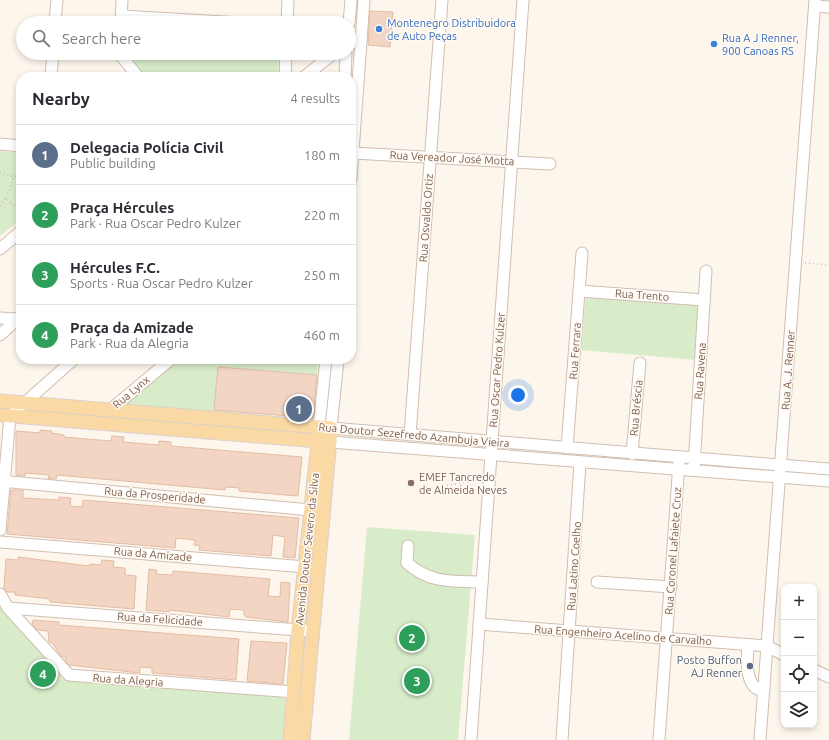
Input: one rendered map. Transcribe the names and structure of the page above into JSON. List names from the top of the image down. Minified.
{"streets":{"main road":["Rua Doutor Sezefredo Azambuja Vieira","Avenida Doutor Severo da Silva"],"street":["Rua Vereador José Motta","Rua Osvaldo Ortiz","Rua Trento","Rua Ferrara","Rua Oscar Pedro Kulzer","Rua A. J. Renner","Rua Ravena","Rua Lynx","Rua Bréscia","Rua da Prosperidade","Rua Coronel Lafaiete Cruz","Rua da Amizade","Rua Latino Coelho","Rua da Felicidade","Rua Engenheiro Acelino de Carvalho","Rua da Alegria"]},"crossings":[["Rua Vereador José Motta","Rua Osvaldo Ortiz"],["Rua Vereador José Motta","Rua Oscar Pedro Kulzer"],["Rua Osvaldo Ortiz","Rua Doutor Sezefredo Azambuja Vieira"],["Rua Trento","Rua Ferrara"],["Rua Trento","Rua Ravena"],["Rua Ferrara","Rua Doutor Sezefredo Azambuja Vieira"],["Rua Oscar Pedro Kulzer","Rua Doutor Sezefredo Azambuja Vieira"],["Rua Oscar Pedro Kulzer","Rua Engenheiro Acelino de Carvalho"],["Rua A. J. Renner","Rua Doutor Sezefredo Azambuja Vieira"],["Rua A. J. Renner","Rua Engenheiro Acelino de Carvalho"],["Rua Ravena","Rua Doutor Sezefredo Azambuja Vieira"],["Rua Lynx","Rua Doutor Sezefredo Azambuja Vieira"],["Rua Bréscia","Rua Doutor Sezefredo Azambuja Vieira"],["Rua Doutor Sezefredo Azambuja Vieira","Avenida Doutor Severo da Silva"],["Rua Doutor Sezefredo Azambuja Vieira","Rua Coronel Lafaiete Cruz"],["Rua Doutor Sezefredo Azambuja Vieira","Rua Latino Coelho"],["Rua da Prosperidade","Avenida Doutor Severo da Silva"],["Avenida Doutor Severo da Silva","Rua da Amizade"],["Avenida Doutor Severo da Silva","Rua da Felicidade"],["Avenida Doutor Severo da Silva","Rua da Alegria"],["Rua Coronel Lafaiete Cruz","Rua Engenheiro Acelino de Carvalho"],["Rua Latino Coelho","Rua Engenheiro Acelino de Carvalho"],["Rua da Felicidade","Rua da Alegria"]],"places":["Montenegro Distribuidora de Auto Peças","Rua A J Renner, 900 Canoas RS","EMEF Tancredo de Almeida Neves","Posto Buffon AJ Renner"],"page":{"search":"Search here","heading":["Nearby","4 results"],"list":[{"mark":"1","name":"Delegacia Polícia Civil","note":"Public building","value":"180 m"},{"mark":"2","name":"Praça Hércules","note":"Park · Rua Oscar Pedro Kulzer","value":"220 m"},{"mark":"3","name":"Hércules F.C.","note":"Sports · Rua Oscar Pedro Kulzer","value":"250 m"},{"mark":"4","name":"Praça da Amizade","note":"Park · Rua da Alegria","value":"460 m"}],"pins":["1","2","4","3"],"map_buttons":["+","−"]}}
